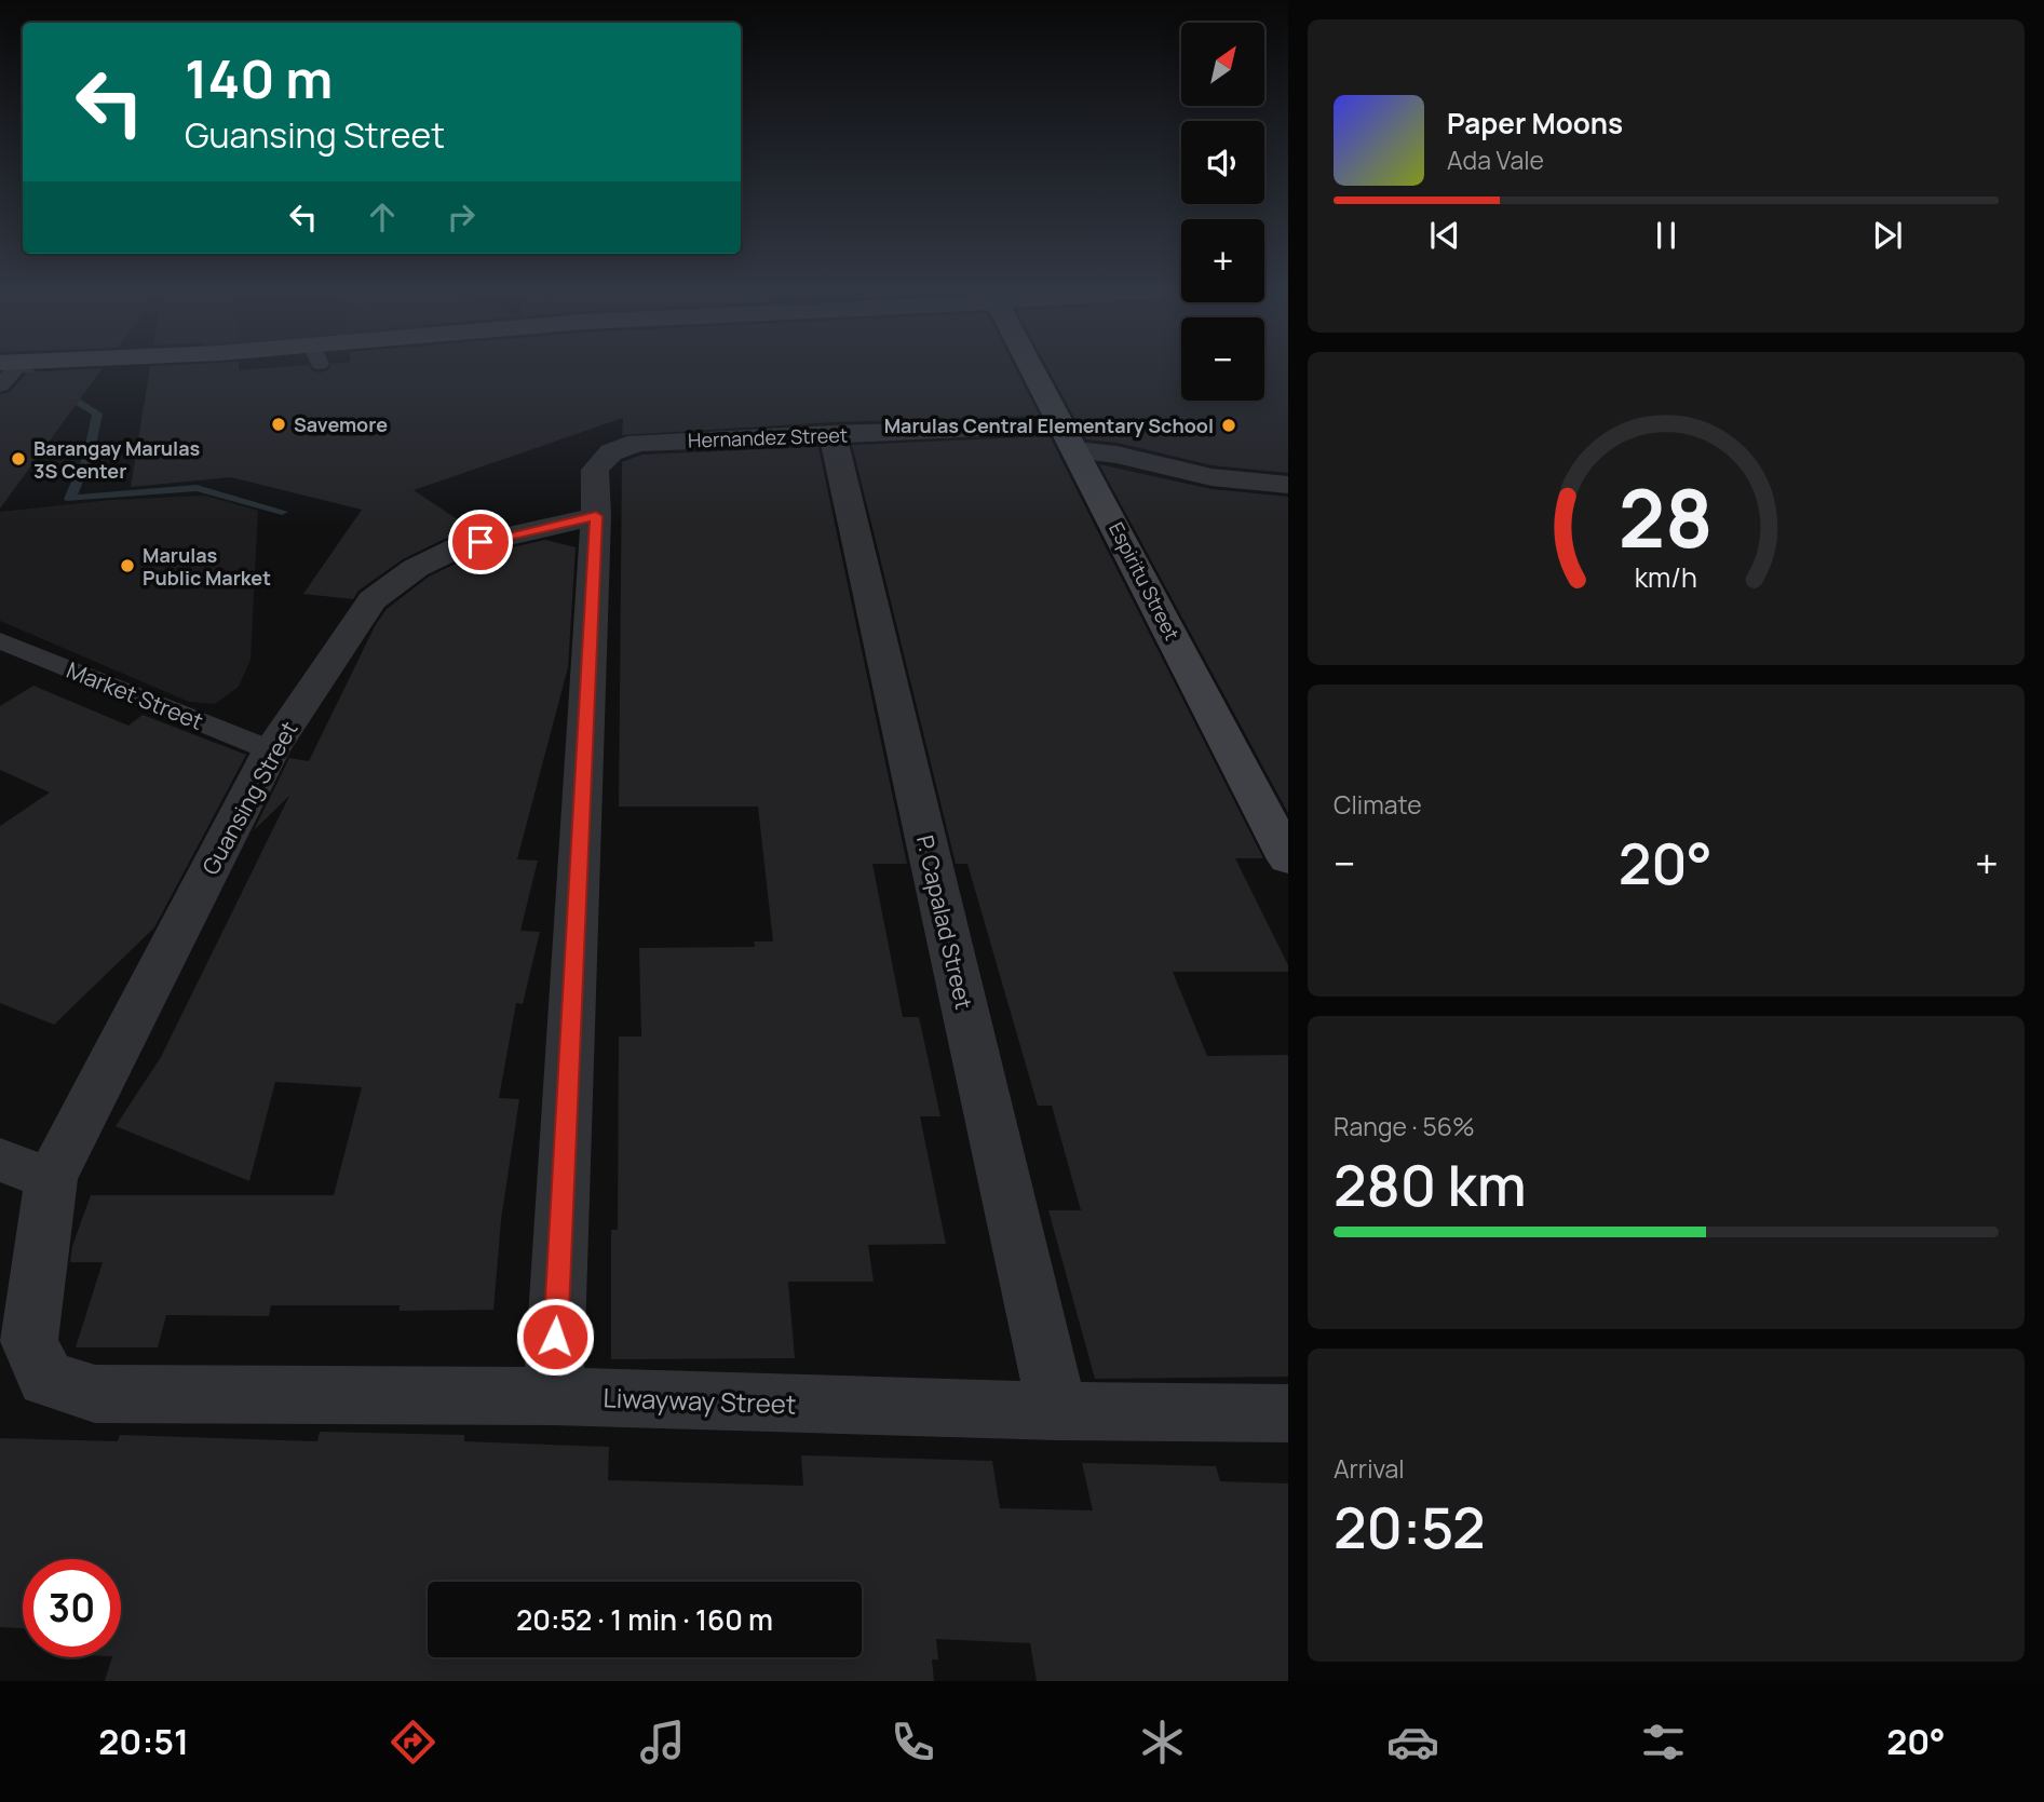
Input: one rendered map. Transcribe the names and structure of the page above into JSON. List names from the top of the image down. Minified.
{"streets":{"street":["Hernandez Street","Espiritu Street","Guansing Street","P. Capalad Street","Liwayway Street"],"lane":["Market Street"]},"crossings":[["Hernandez Street","Espiritu Street"],["Hernandez Street","Guansing Street"],["Hernandez Street","P. Capalad Street"],["Market Street","Guansing Street"],["Guansing Street","Liwayway Street"],["P. Capalad Street","Liwayway Street"]],"places":["Savemore","Marulas Central Elementary School","Barangay Marulas 3S Center","Marulas Public Market"],"north":"top right","page":{"map_buttons":["+","−"],"turn":["140 m","Guansing Street"],"song":["Paper Moons","Ada Vale"],"tile":["Climate",["Range · 56%","280 km"],["Arrival","20:52"]],"heat":["−","20°","+"],"limit":"30","trip":"20:52 · 1 min · 160 m","tabs":["20:51","20°"],"gauge":["28","km/h"]}}
